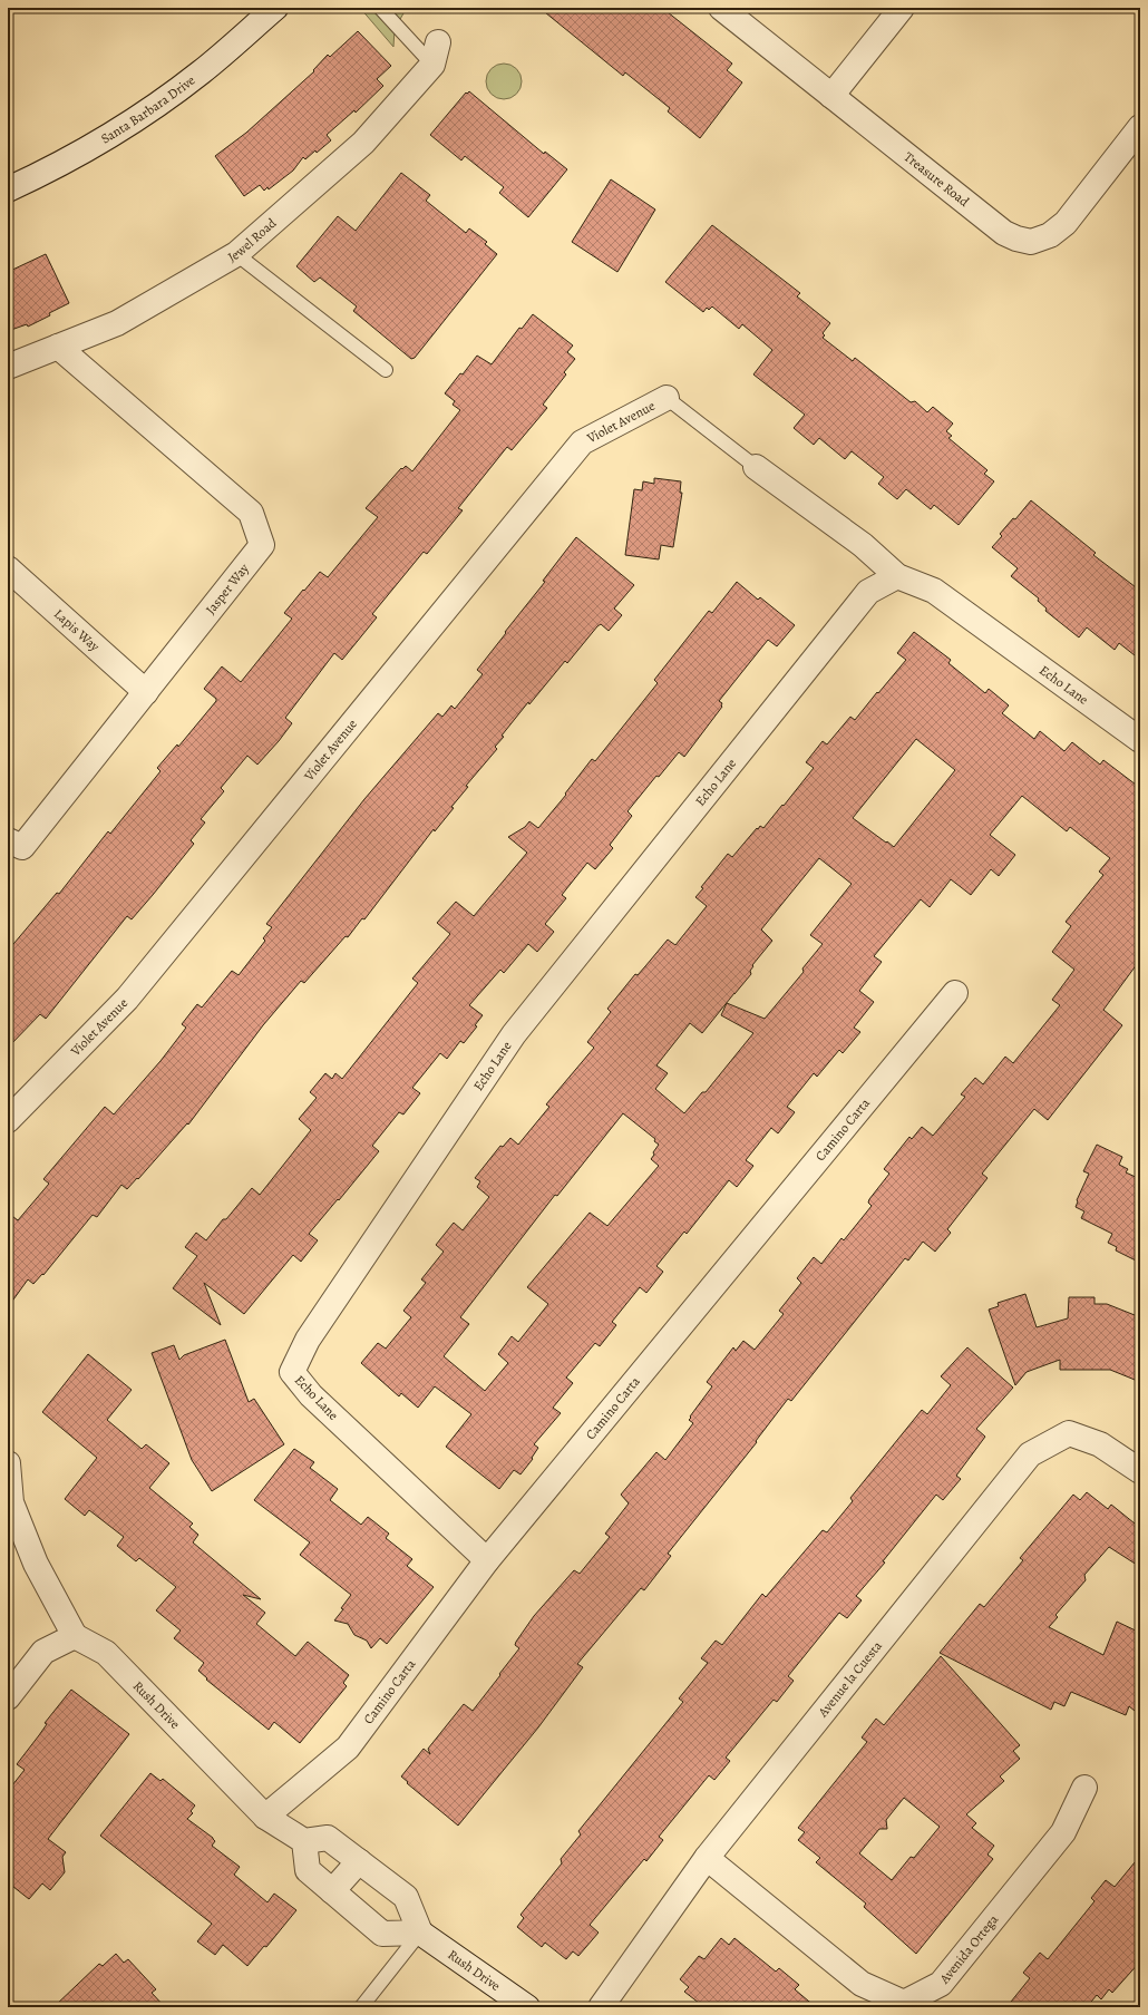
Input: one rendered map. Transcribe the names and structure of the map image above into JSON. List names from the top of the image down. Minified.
{"streets":{"street":["Santa Barbara Drive","Treasure Road","Jewel Road","Violet Avenue","Jasper Way","Lapis Way","Echo Lane","Camino Carta","Avenue la Cuesta","Rush Drive","Avenida Ortega"]},"crossings":[["Jewel Road","Jasper Way"],["Jasper Way","Lapis Way"],["Echo Lane","Camino Carta"],["Camino Carta","Rush Drive"],["Avenue la Cuesta","Avenida Ortega"]]}
